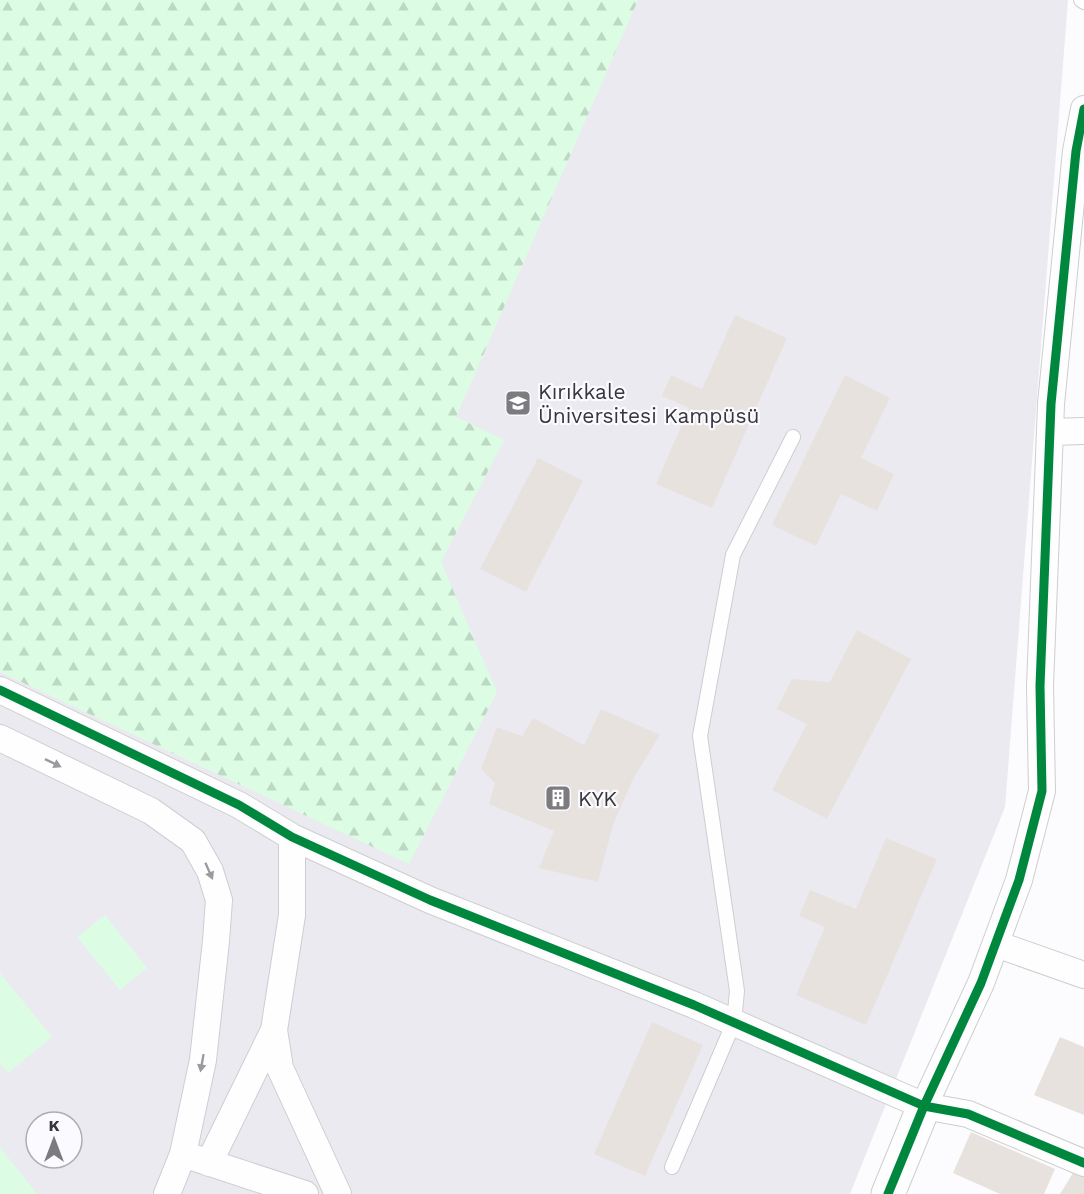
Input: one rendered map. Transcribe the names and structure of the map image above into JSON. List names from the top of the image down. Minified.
{"places":{"school or university":["Kırıkkale Üniversitesi Kampüsü"],"building":["KYK"]},"north":"top"}
